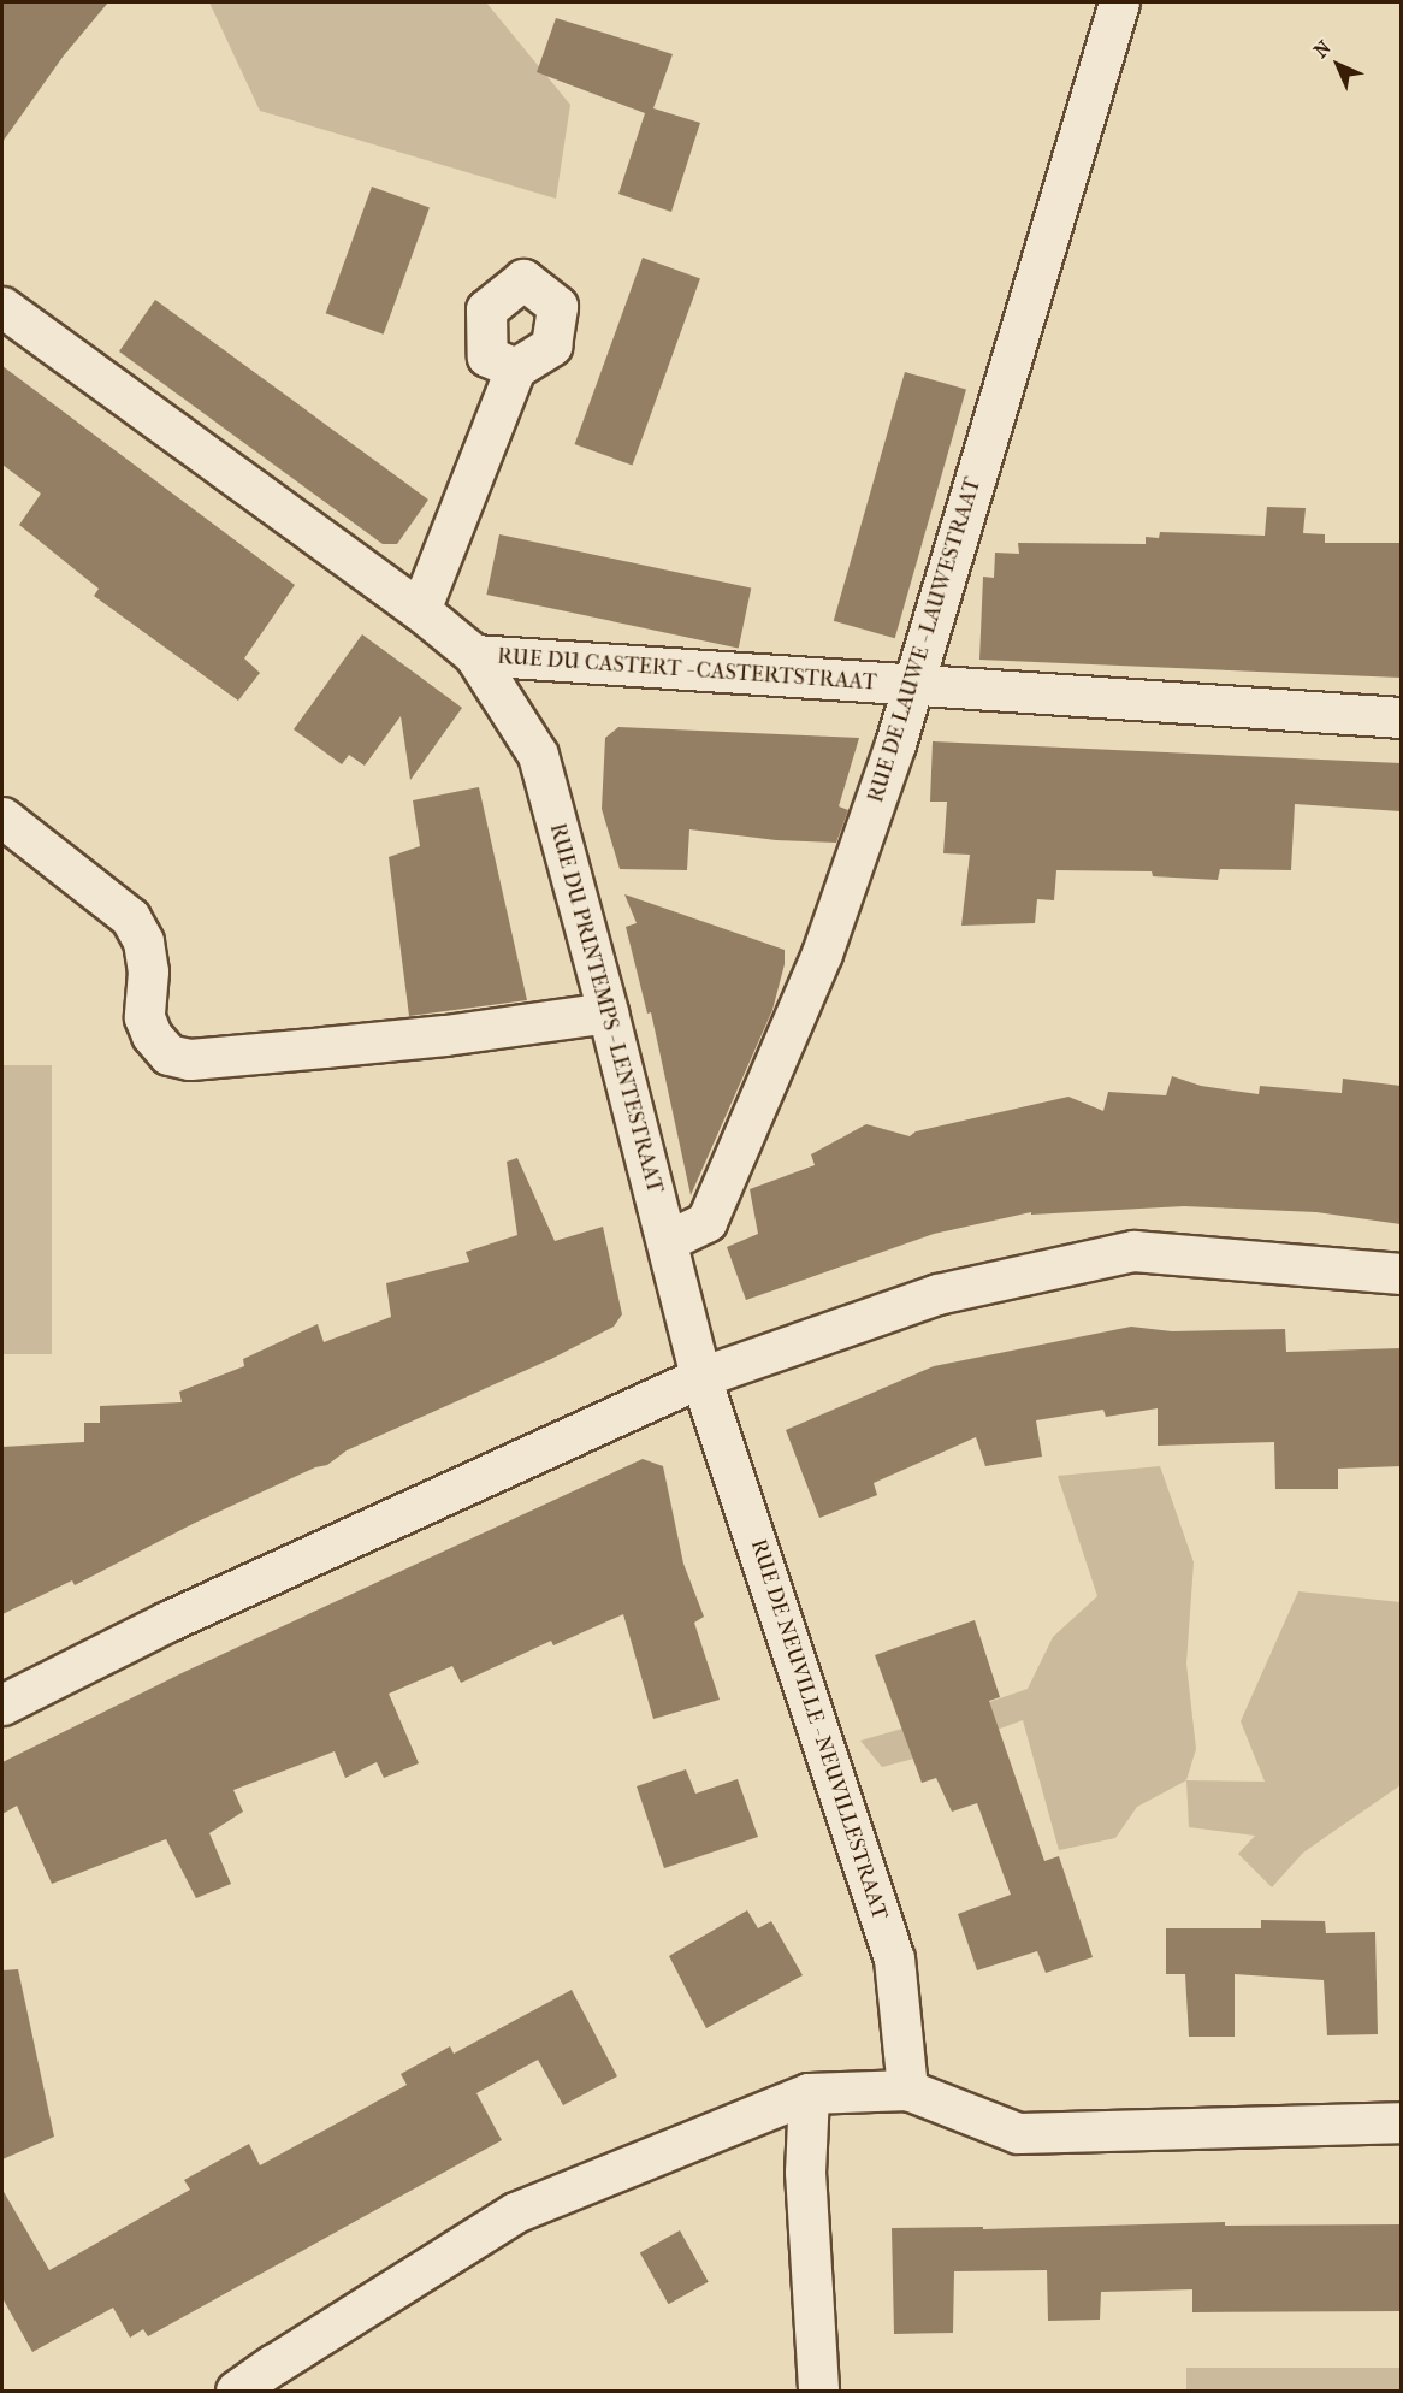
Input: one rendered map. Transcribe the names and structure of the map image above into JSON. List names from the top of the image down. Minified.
{"streets":{"street":["RUE DE LAUWE - LAUWESTRAAT","RUE DU CASTERT - CASTERTSTRAAT","RUE DU PRINTEMPS - LENTESTRAAT","RUE DE NEUVILLE - NEUVILLESTRAAT"]},"crossings":[["RUE DE LAUWE - LAUWESTRAAT","RUE DU CASTERT - CASTERTSTRAAT"],["RUE DE LAUWE - LAUWESTRAAT","RUE DU PRINTEMPS - LENTESTRAAT"],["RUE DU CASTERT - CASTERTSTRAAT","RUE DU PRINTEMPS - LENTESTRAAT"],["RUE DU PRINTEMPS - LENTESTRAAT","RUE DE NEUVILLE - NEUVILLESTRAAT"]],"north":"top left"}
